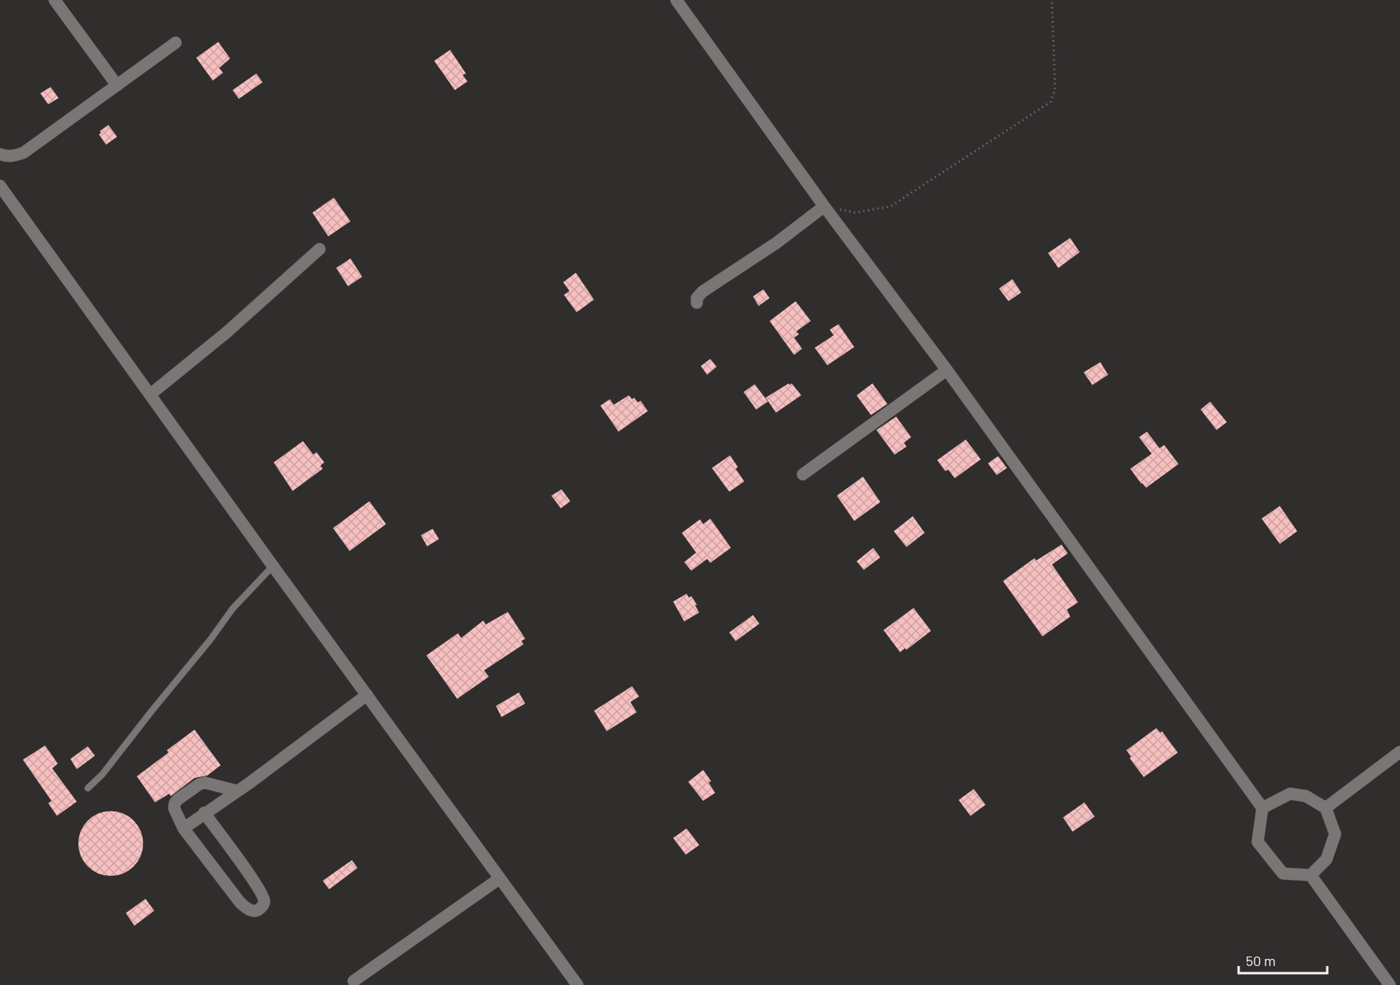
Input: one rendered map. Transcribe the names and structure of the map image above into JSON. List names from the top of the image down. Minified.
{"scale_bar":"50 m"}
